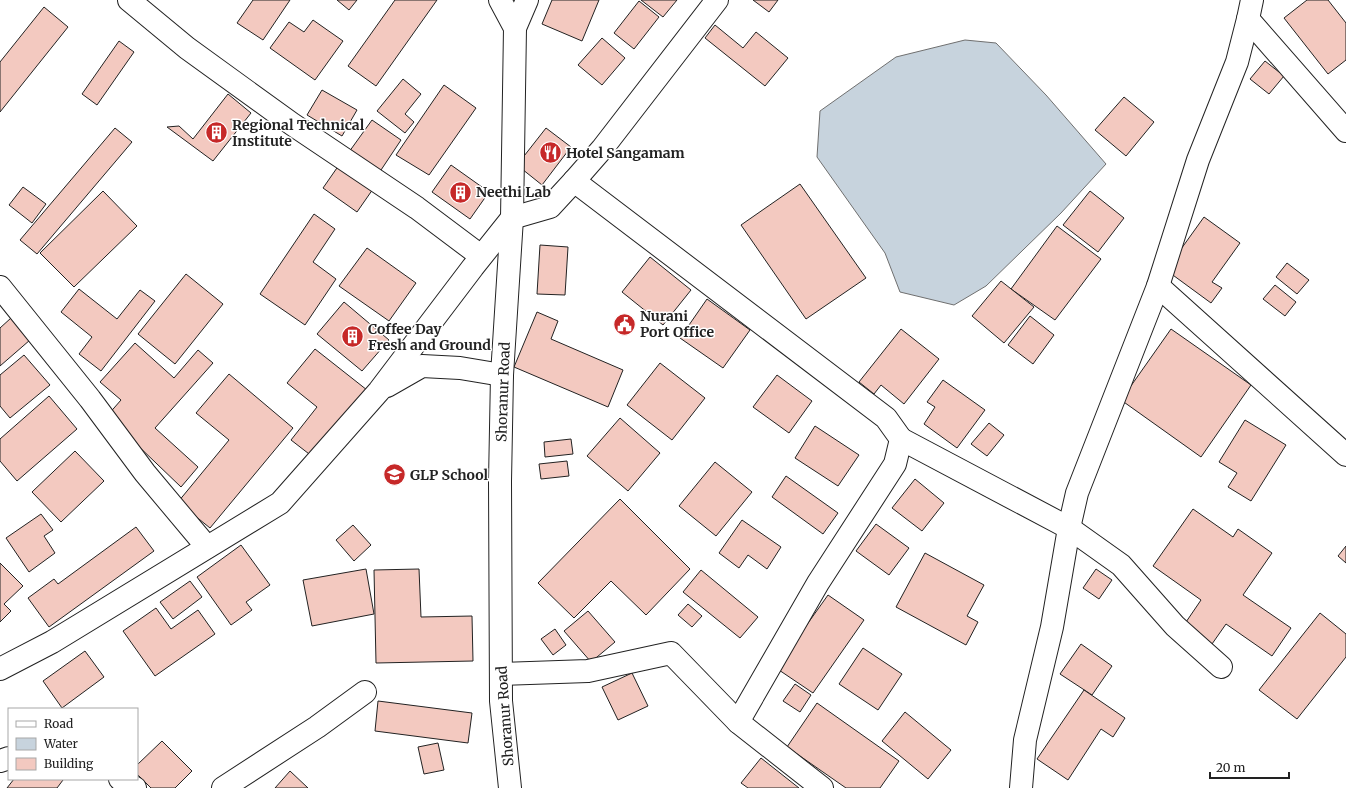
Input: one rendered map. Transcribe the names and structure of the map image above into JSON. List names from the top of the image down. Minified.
{"streets":{"street":["Shoranur Road"]},"places":{"building":["Regional Technical Institute","Neethi Lab","Coffee Day Fresh and Ground"],"restaurant":["Hotel Sangamam"],"public building":["Nurani Port Office"],"school or university":["GLP School"]},"legend":["Road","Water","Building"],"scale_bar":"20 m"}
